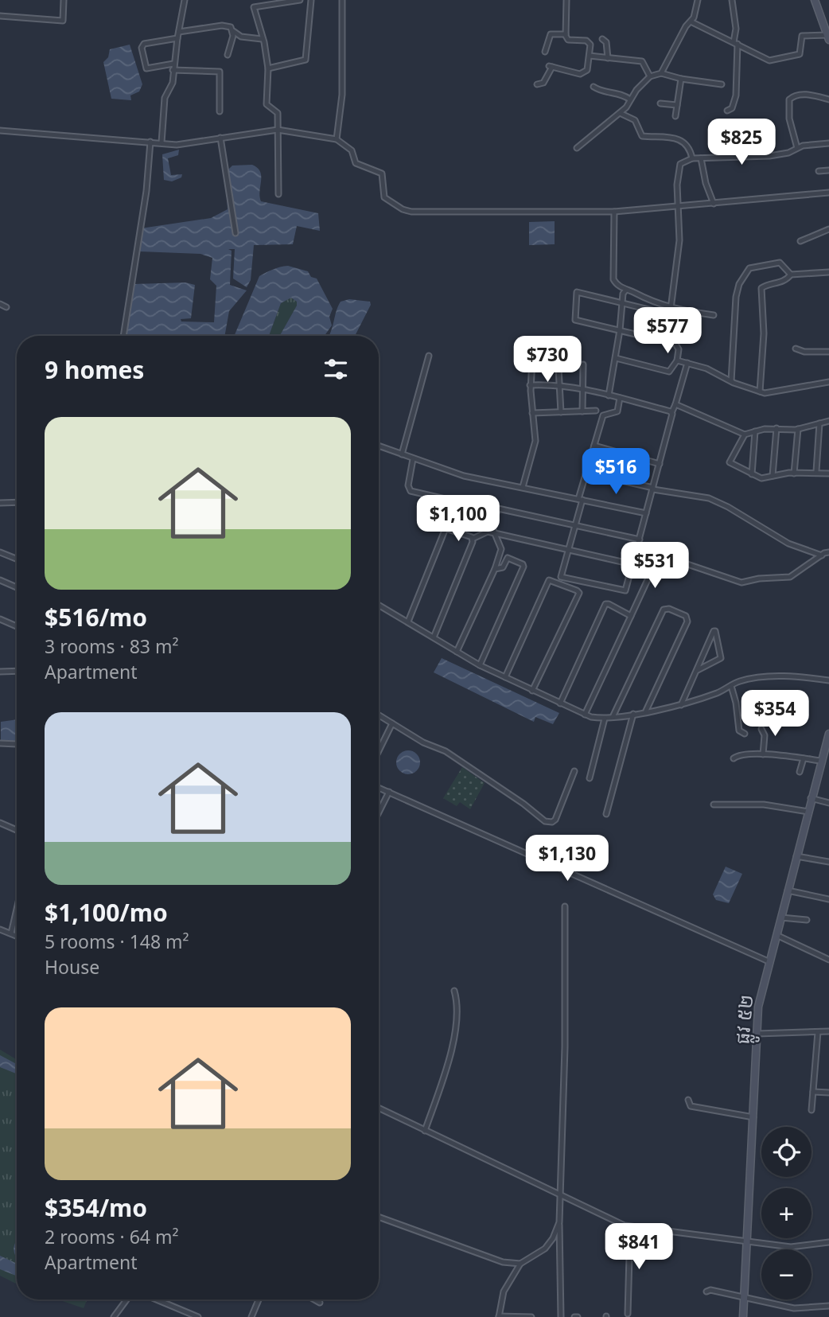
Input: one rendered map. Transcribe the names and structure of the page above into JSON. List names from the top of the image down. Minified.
{"streets":{"street":["ផ្លូវ ៥២"]},"page":{"price":["$825","$577","$730","$516","$1,100","$531","$354","$1,130","$841"],"heading":"9 homes","list":[{"name":"$516/mo","note":"3 rooms · 83 m² · Apartment"},{"name":"$1,100/mo","note":"5 rooms · 148 m² · House"},{"name":"$354/mo","note":"2 rooms · 64 m² · Apartment"}],"map_buttons":["+","−"]}}
